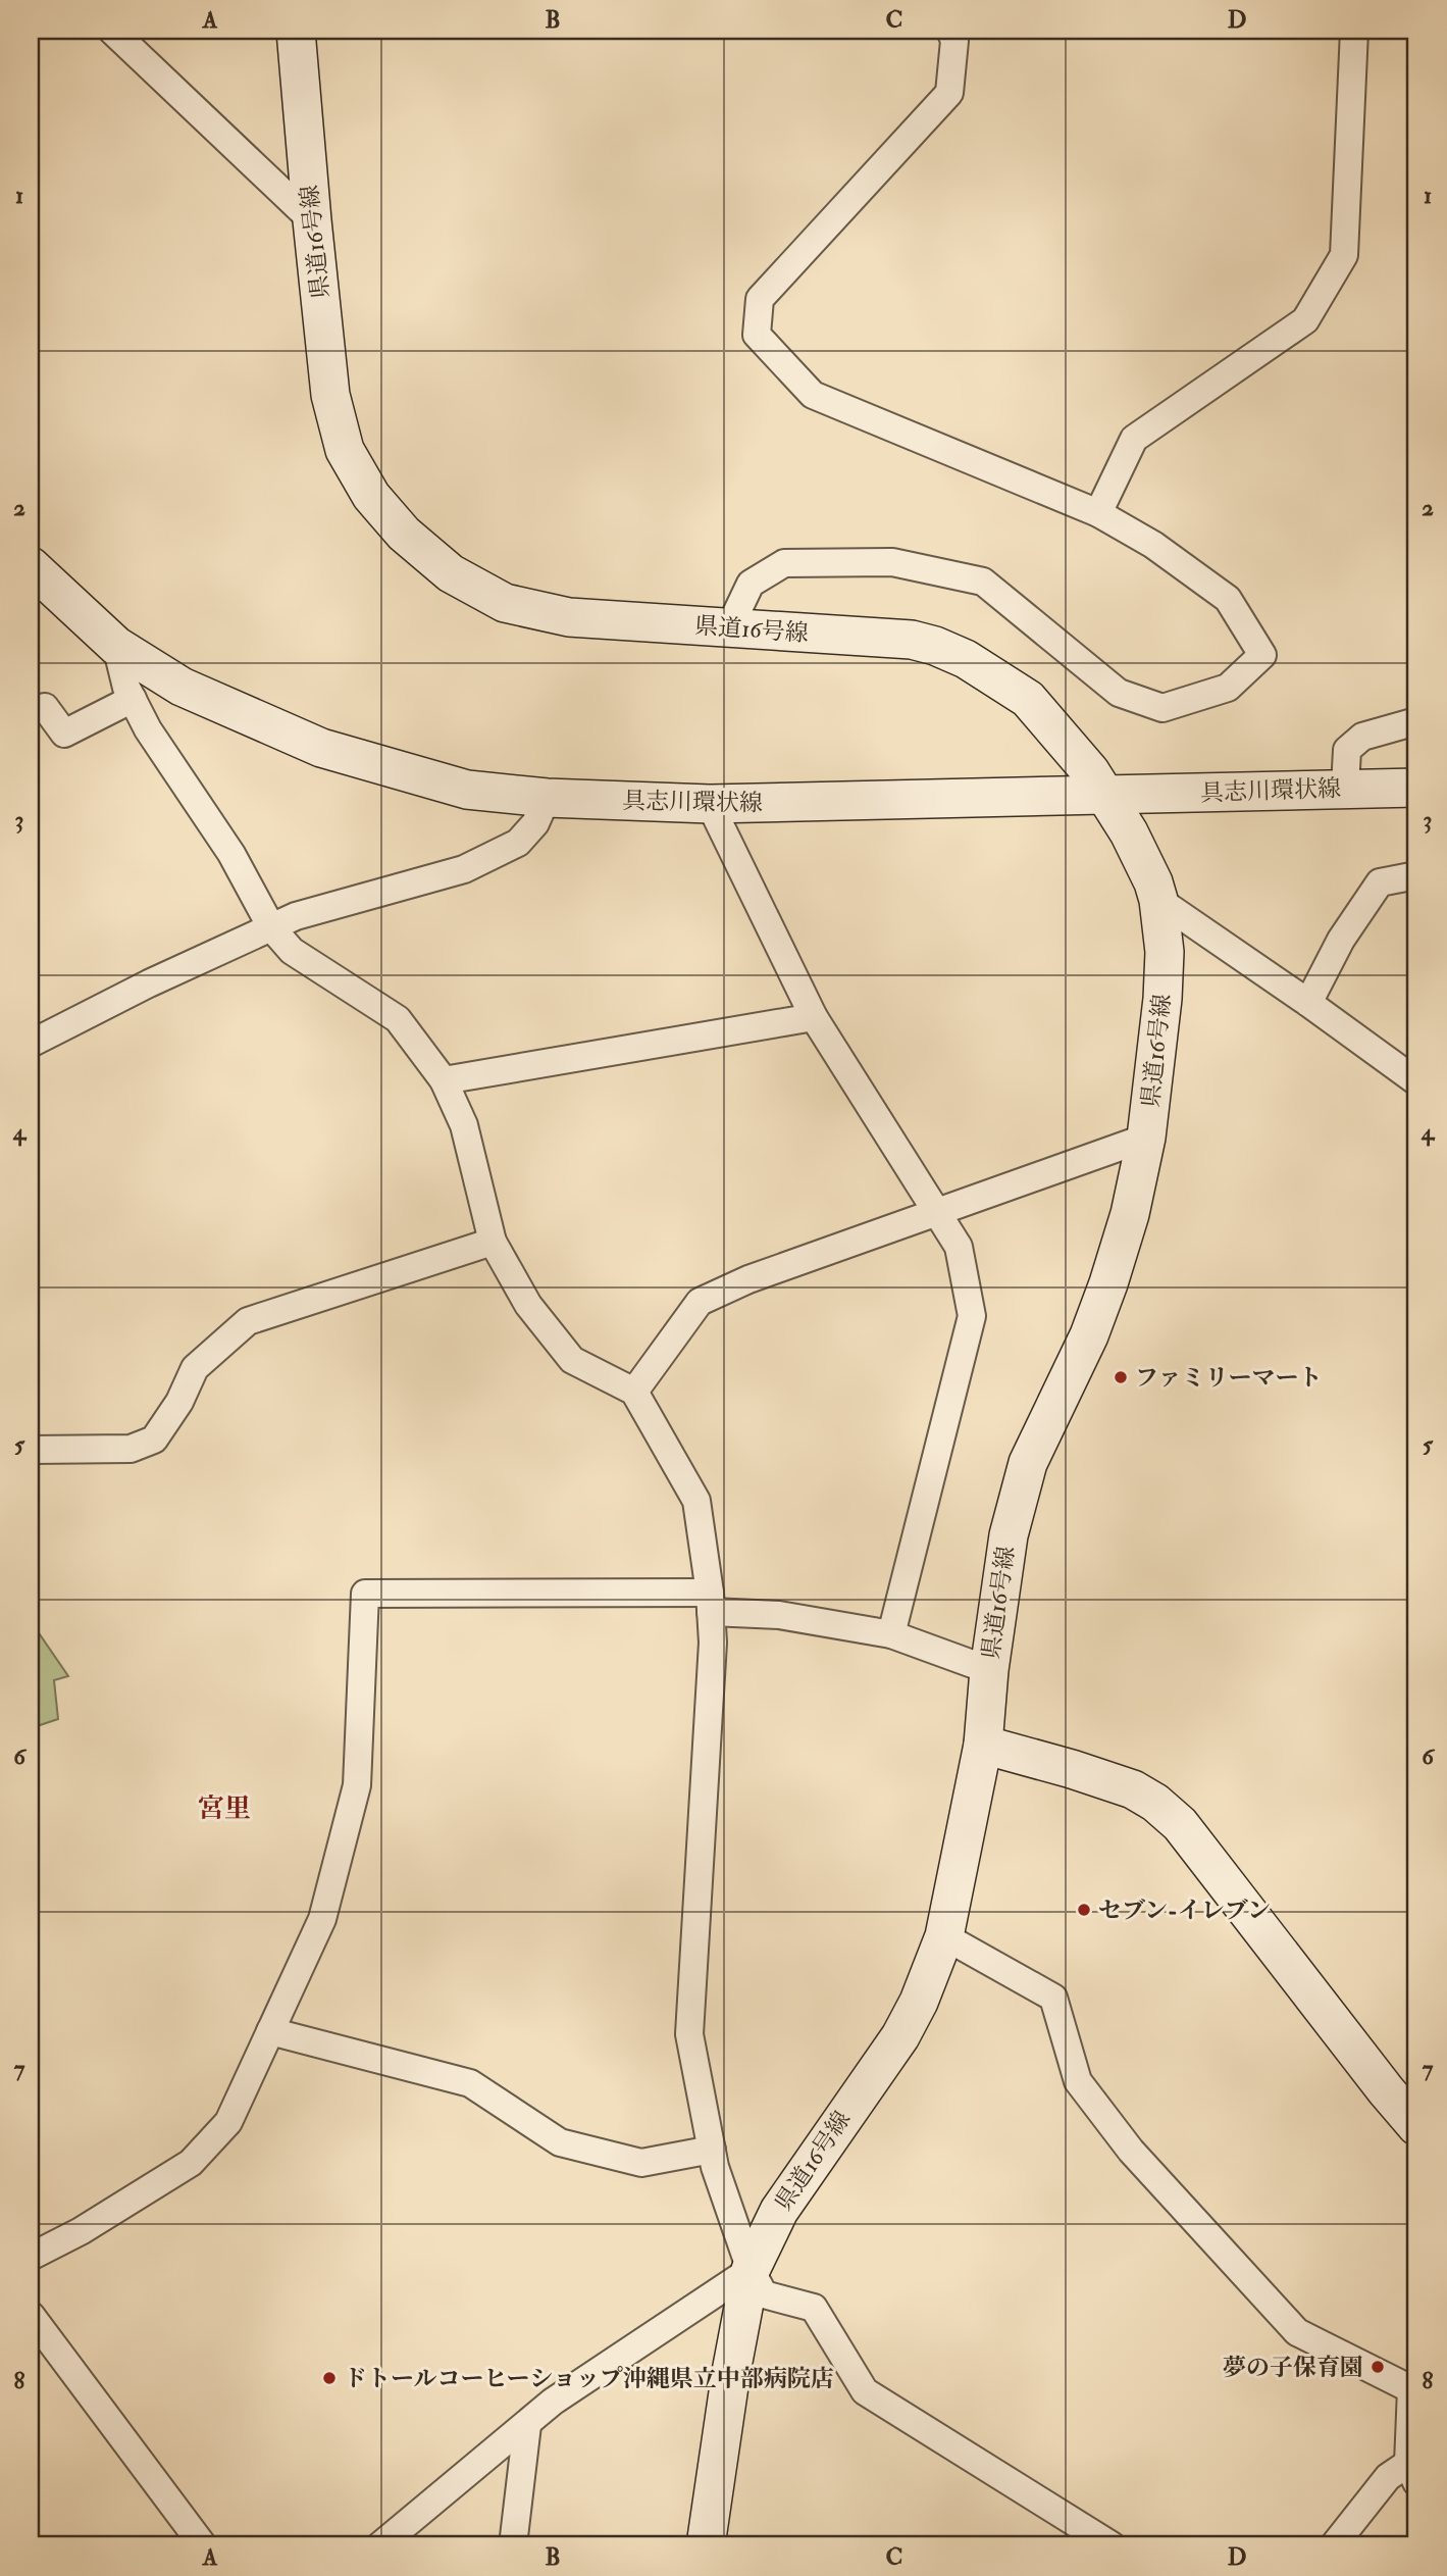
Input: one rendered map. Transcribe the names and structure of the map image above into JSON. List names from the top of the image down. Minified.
{"streets":{"main road":["県道16号線","具志川環状線"]},"crossings":[["県道16号線","具志川環状線"]],"districts":["宮里"],"places":["ファミリーマート","セブン-イレブン","夢の子保育園","ドトールコーヒーショップ沖縄県立中部病院店"],"grid":{"columns":["A","B","C","D"],"rows":["1","2","3","4","5","6","7","8"]}}
